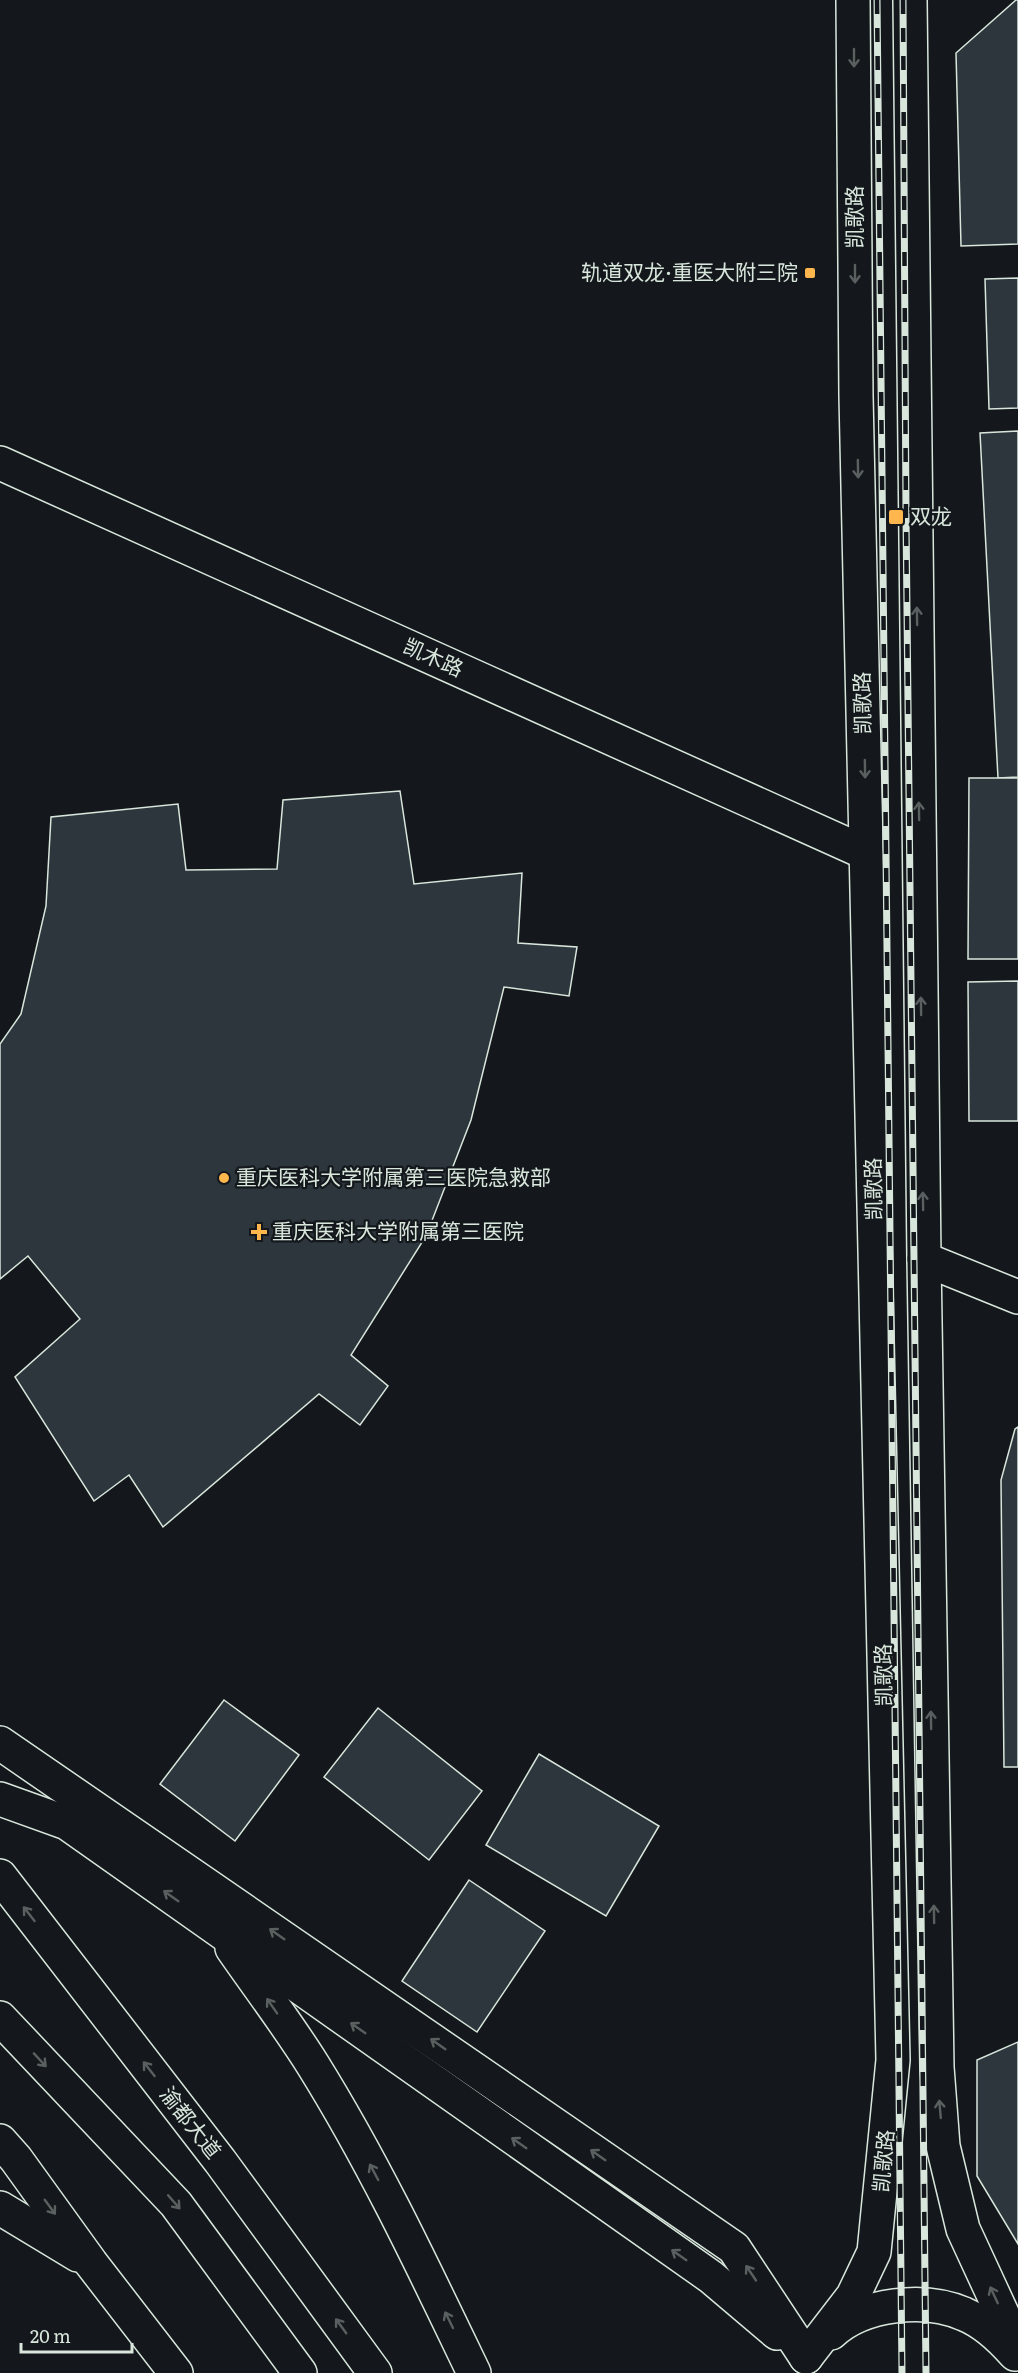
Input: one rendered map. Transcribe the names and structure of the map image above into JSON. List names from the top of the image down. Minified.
{"streets":{"main road":["凯歌路","凯木路","渝都大道"]},"crossings":[["凯歌路","凯木路"]],"places":{"transit":["轨道双龙·重医大附三院","双龙"],"other":["重庆医科大学附属第三医院急救部"],"health":["重庆医科大学附属第三医院"]},"scale_bar":"20 m"}
